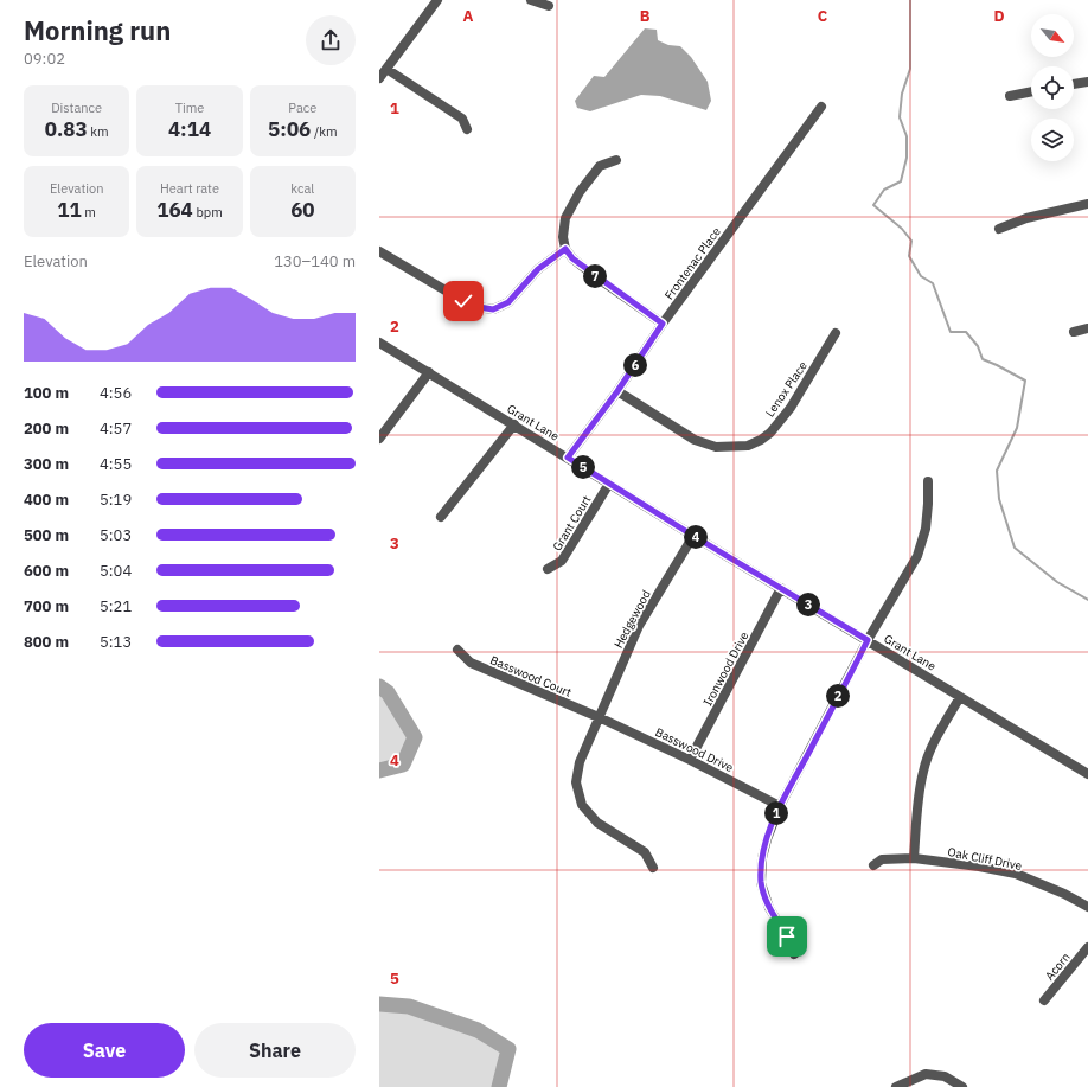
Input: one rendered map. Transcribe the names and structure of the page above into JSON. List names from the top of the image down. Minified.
{"streets":{"street":["Frontenac Place","Lenox Place","Grant Lane","Grant Court","Hedgewood","Ironwood Drive","Basswood Court","Basswood Drive","Oak Cliff Drive","Acorn"]},"crossings":[["Frontenac Place","Lenox Place"],["Frontenac Place","Grant Lane"],["Grant Lane","Grant Court"],["Grant Lane","Hedgewood"],["Grant Lane","Ironwood Drive"],["Hedgewood","Basswood Court"],["Hedgewood","Basswood Drive"],["Ironwood Drive","Basswood Drive"],["Basswood Court","Basswood Drive"]],"north":"bottom right","page":{"heading":["Morning run","09:02"],"stats":[["Distance","0.83 km"],["Time","4:14"],["Pace","5:06 /km"],["Elevation","11 m"],["Heart rate","164 bpm"],["kcal","60"]],"chart":["Elevation","130–140 m"],"pins":["7","6","5","4","3","2","1"],"list":[{"name":"100 m","note":"4:56"},{"name":"200 m","note":"4:57"},{"name":"300 m","note":"4:55"},{"name":"400 m","note":"5:19"},{"name":"500 m","note":"5:03"},{"name":"600 m","note":"5:04"},{"name":"700 m","note":"5:21"},{"name":"800 m","note":"5:13"}],"buttons":["Save","Share"]},"grid":{"columns":["A","B","C","D"],"rows":["1","2","3","4","5"]}}
